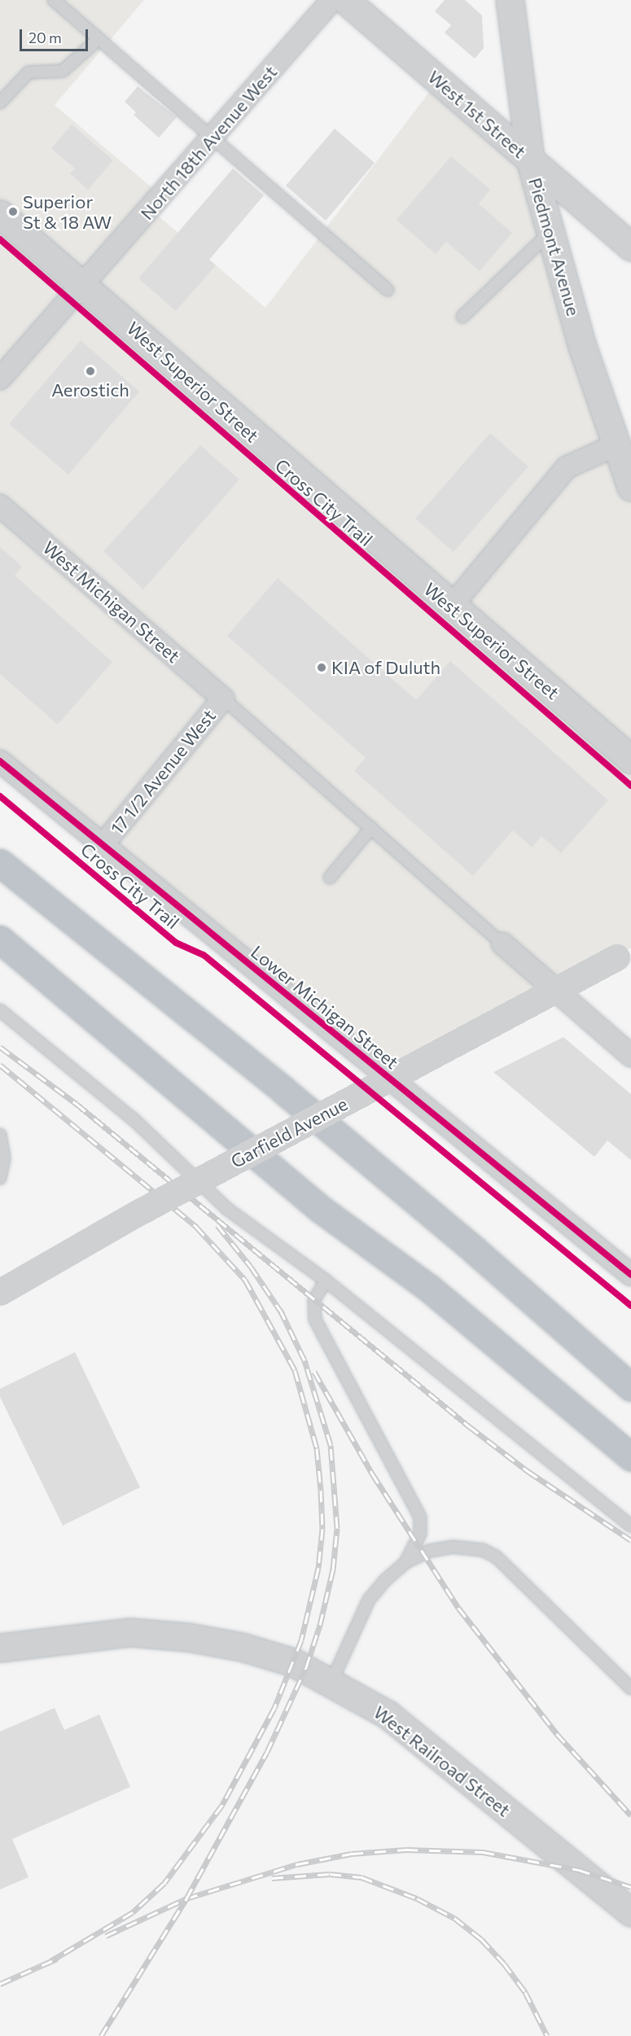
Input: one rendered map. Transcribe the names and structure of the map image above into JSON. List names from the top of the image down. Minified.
{"streets":{"street":["West 1st Street","North 18th Avenue West","Piedmont Avenue","West Superior Street","West Michigan Street","17 1/2 Avenue West","Lower Michigan Street","Garfield Avenue","West Railroad Street"],"cycle path":["Cross City Trail"]},"crossings":[["West 1st Street","Piedmont Avenue"],["North 18th Avenue West","West Superior Street"],["West Michigan Street","17 1/2 Avenue West"],["17 1/2 Avenue West","Lower Michigan Street"]],"places":["Superior St & 18 AW","Aerostich","KIA of Duluth"],"scale_bar":"20 m"}
